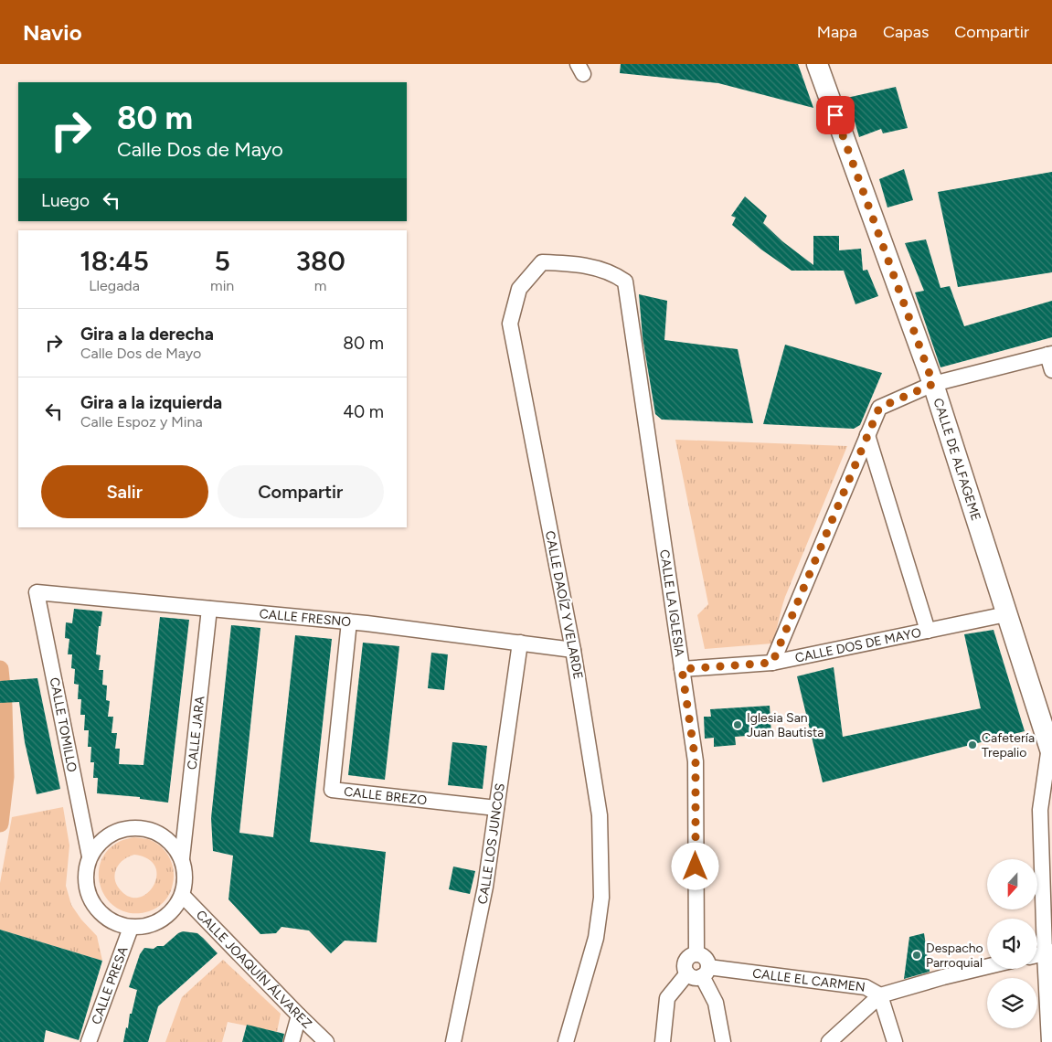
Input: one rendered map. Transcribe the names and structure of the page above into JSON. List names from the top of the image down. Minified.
{"streets":{"street":["CALLE DE ALFAGEME","CALLE LA IGLESIA","CALLE DAOÍZ Y VELARDE","CALLE FRESNO","CALLE DOS DE MAYO","CALLE TOMILLO","CALLE JARA","CALLE BREZO","CALLE LOS JUNCOS","CALLE JOAQUÍN ÁLVAREZ","CALLE EL CARMEN","CALLE PRESA"]},"crossings":[["CALLE DE ALFAGEME","CALLE DOS DE MAYO"],["CALLE LA IGLESIA","CALLE DAOÍZ Y VELARDE"],["CALLE LA IGLESIA","CALLE DOS DE MAYO"],["CALLE LA IGLESIA","CALLE EL CARMEN"],["CALLE DAOÍZ Y VELARDE","CALLE FRESNO"],["CALLE FRESNO","CALLE TOMILLO"],["CALLE FRESNO","CALLE JARA"],["CALLE FRESNO","CALLE BREZO"],["CALLE FRESNO","CALLE LOS JUNCOS"],["CALLE TOMILLO","CALLE JARA"],["CALLE TOMILLO","CALLE JOAQUÍN ÁLVAREZ"],["CALLE TOMILLO","CALLE PRESA"],["CALLE JARA","CALLE JOAQUÍN ÁLVAREZ"],["CALLE JARA","CALLE PRESA"],["CALLE BREZO","CALLE LOS JUNCOS"],["CALLE JOAQUÍN ÁLVAREZ","CALLE PRESA"]],"places":["Iglesia San Juan Bautista","Cafetería Trepalio","Despacho Parroquial"],"north":"bottom","page":{"header":"Navio","nav":["Mapa","Capas","Compartir"],"turn":["80 m","Calle Dos de Mayo"],"then":"Luego","eta":["18:45","Llegada","5","min","380","m"],"list":[{"name":"Gira a la derecha","note":"Calle Dos de Mayo","value":"80 m"},{"name":"Gira a la izquierda","note":"Calle Espoz y Mina","value":"40 m"}],"buttons":["Salir","Compartir"]}}
